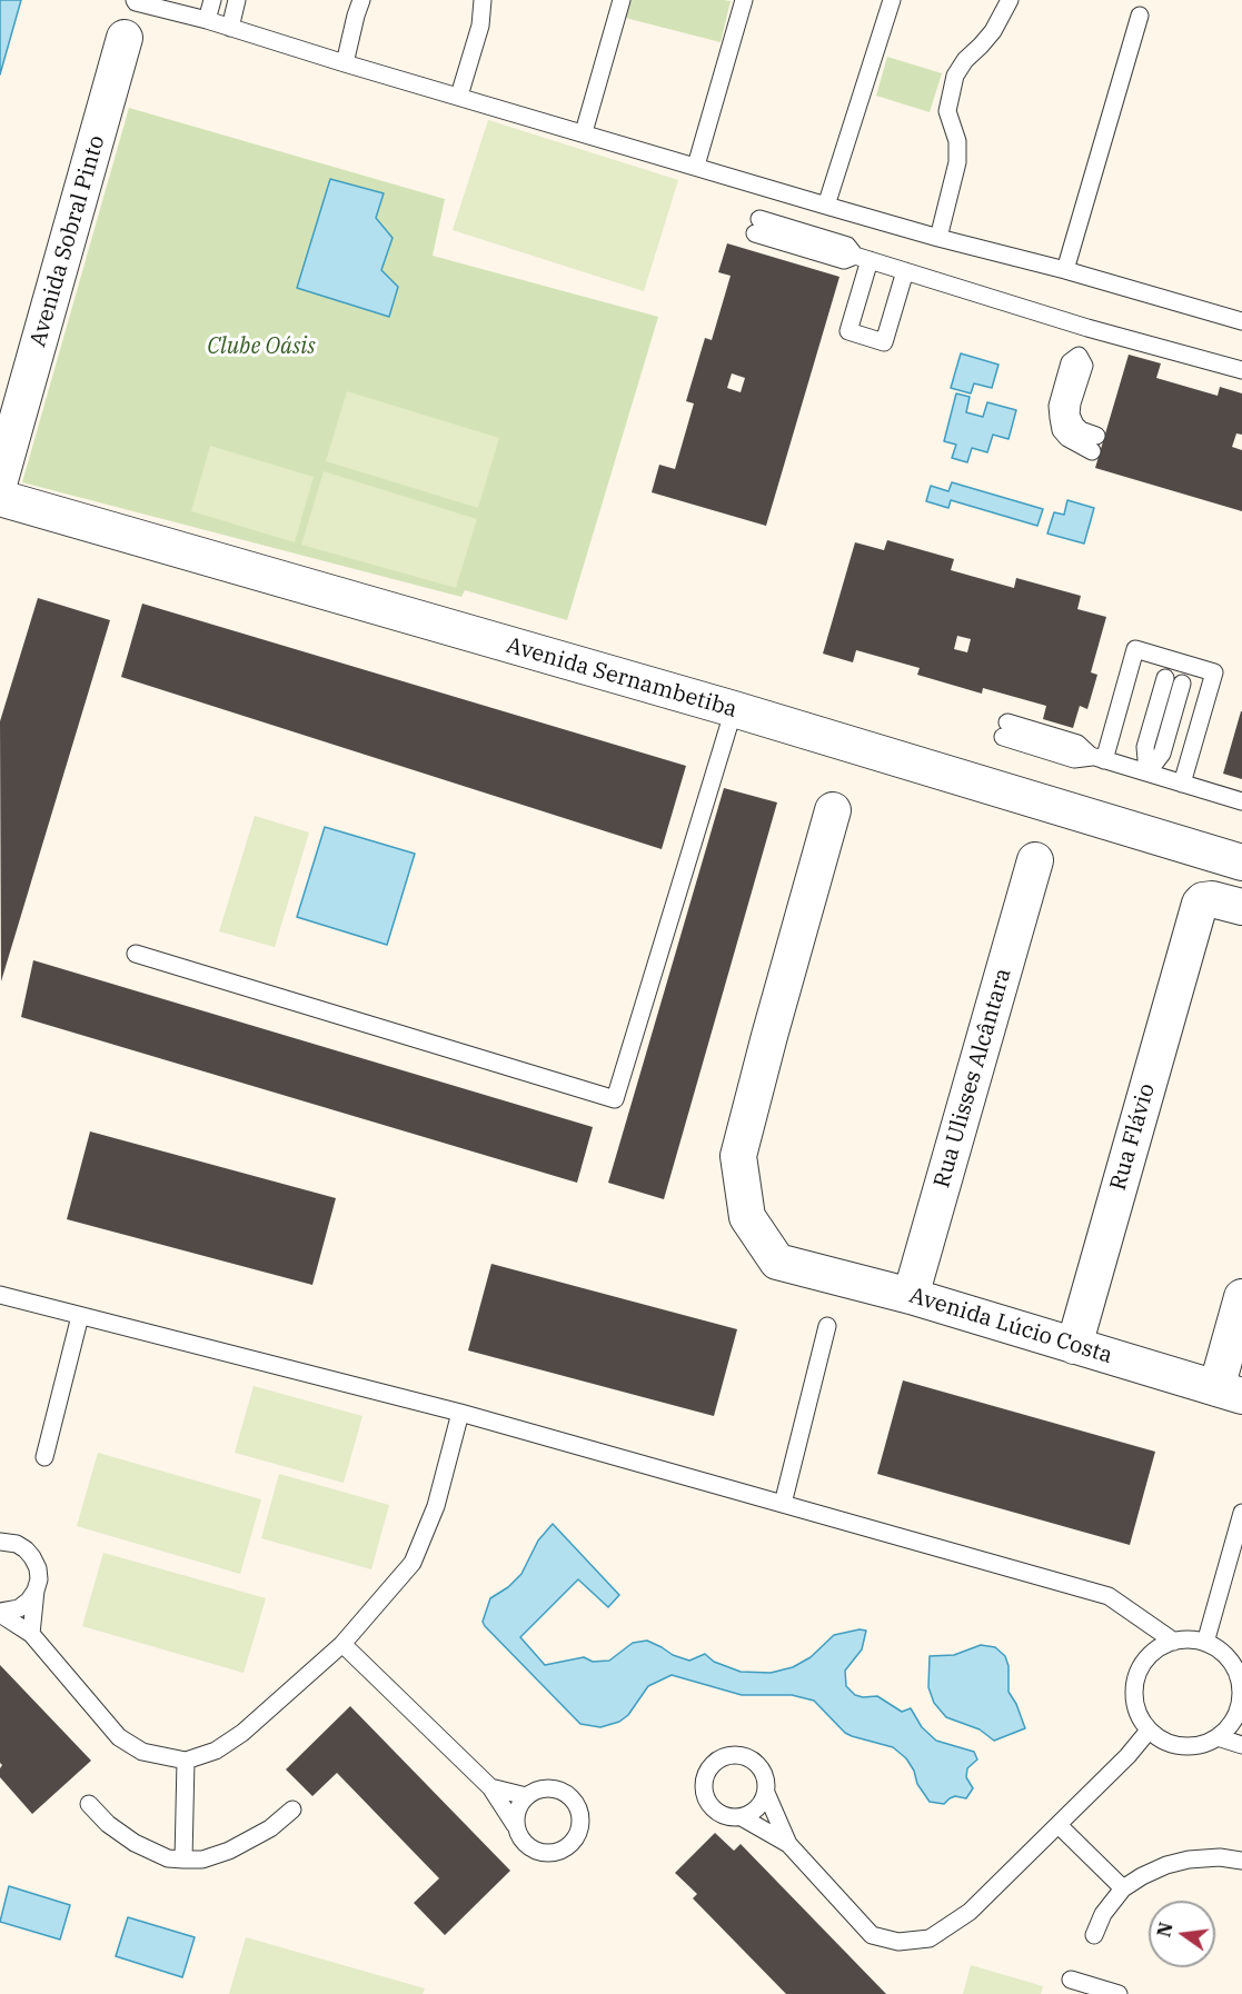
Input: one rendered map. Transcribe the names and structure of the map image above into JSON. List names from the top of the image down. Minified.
{"streets":{"street":["Avenida Sobral Pinto","Avenida Sernambetiba","Rua Ulisses Alcântara","Rua Flávio","Avenida Lúcio Costa"]},"crossings":[["Rua Ulisses Alcântara","Avenida Lúcio Costa"],["Rua Flávio","Avenida Lúcio Costa"]],"parks":["Clube Oásis"],"north":"left"}
